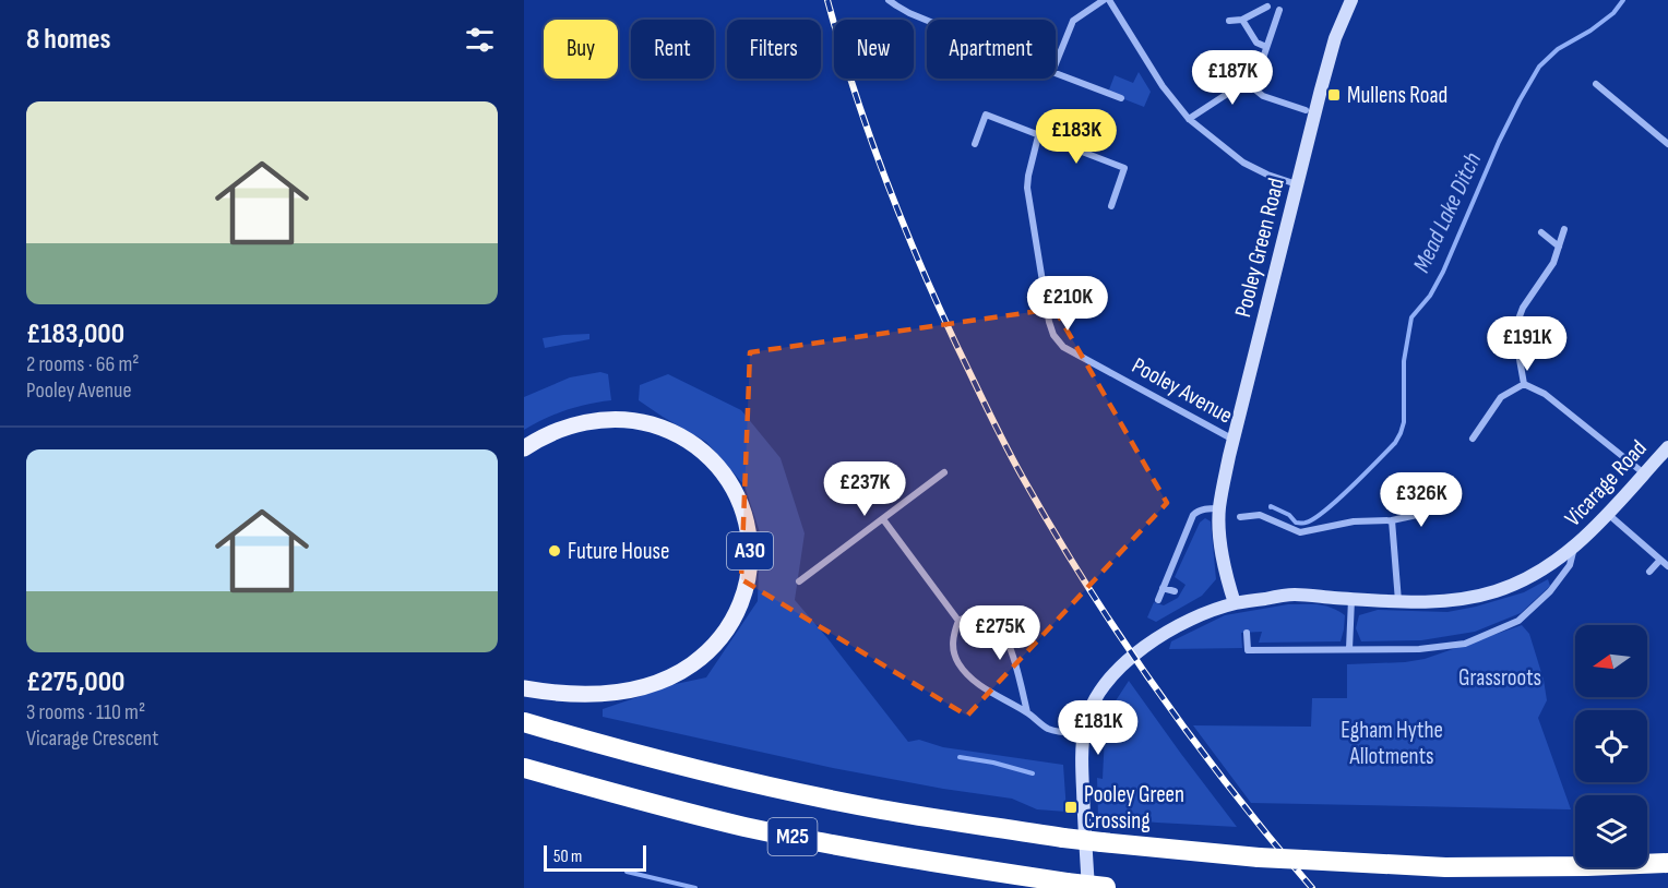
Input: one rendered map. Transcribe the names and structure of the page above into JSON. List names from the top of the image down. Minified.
{"streets":{"highway":["M25"],"main road":["Pooley Green Road","Vicarage Road","A30"],"street":["Pooley Avenue"]},"crossings":[["Pooley Green Road","Pooley Avenue"],["Pooley Green Road","Vicarage Road"],["Vicarage Road","M25"]],"water":["Mead Lake Ditch"],"parks":["Grassroots","Egham Hythe Allotments"],"places":{"transit":["Mullens Road","Pooley Green Crossing"],"other":["Future House"]},"scale_bar":"50 m","north":"left","page":{"heading":"8 homes","chip":["Buy","Rent","Filters","New","Apartment"],"price":["£187K","£183K","£210K","£191K","£237K","£326K","£275K","£181K"],"list":[{"name":"£183,000","note":"2 rooms · 66 m² · Pooley Avenue"},{"name":"£275,000","note":"3 rooms · 110 m² · Vicarage Crescent"}],"scale":"50 m"}}
